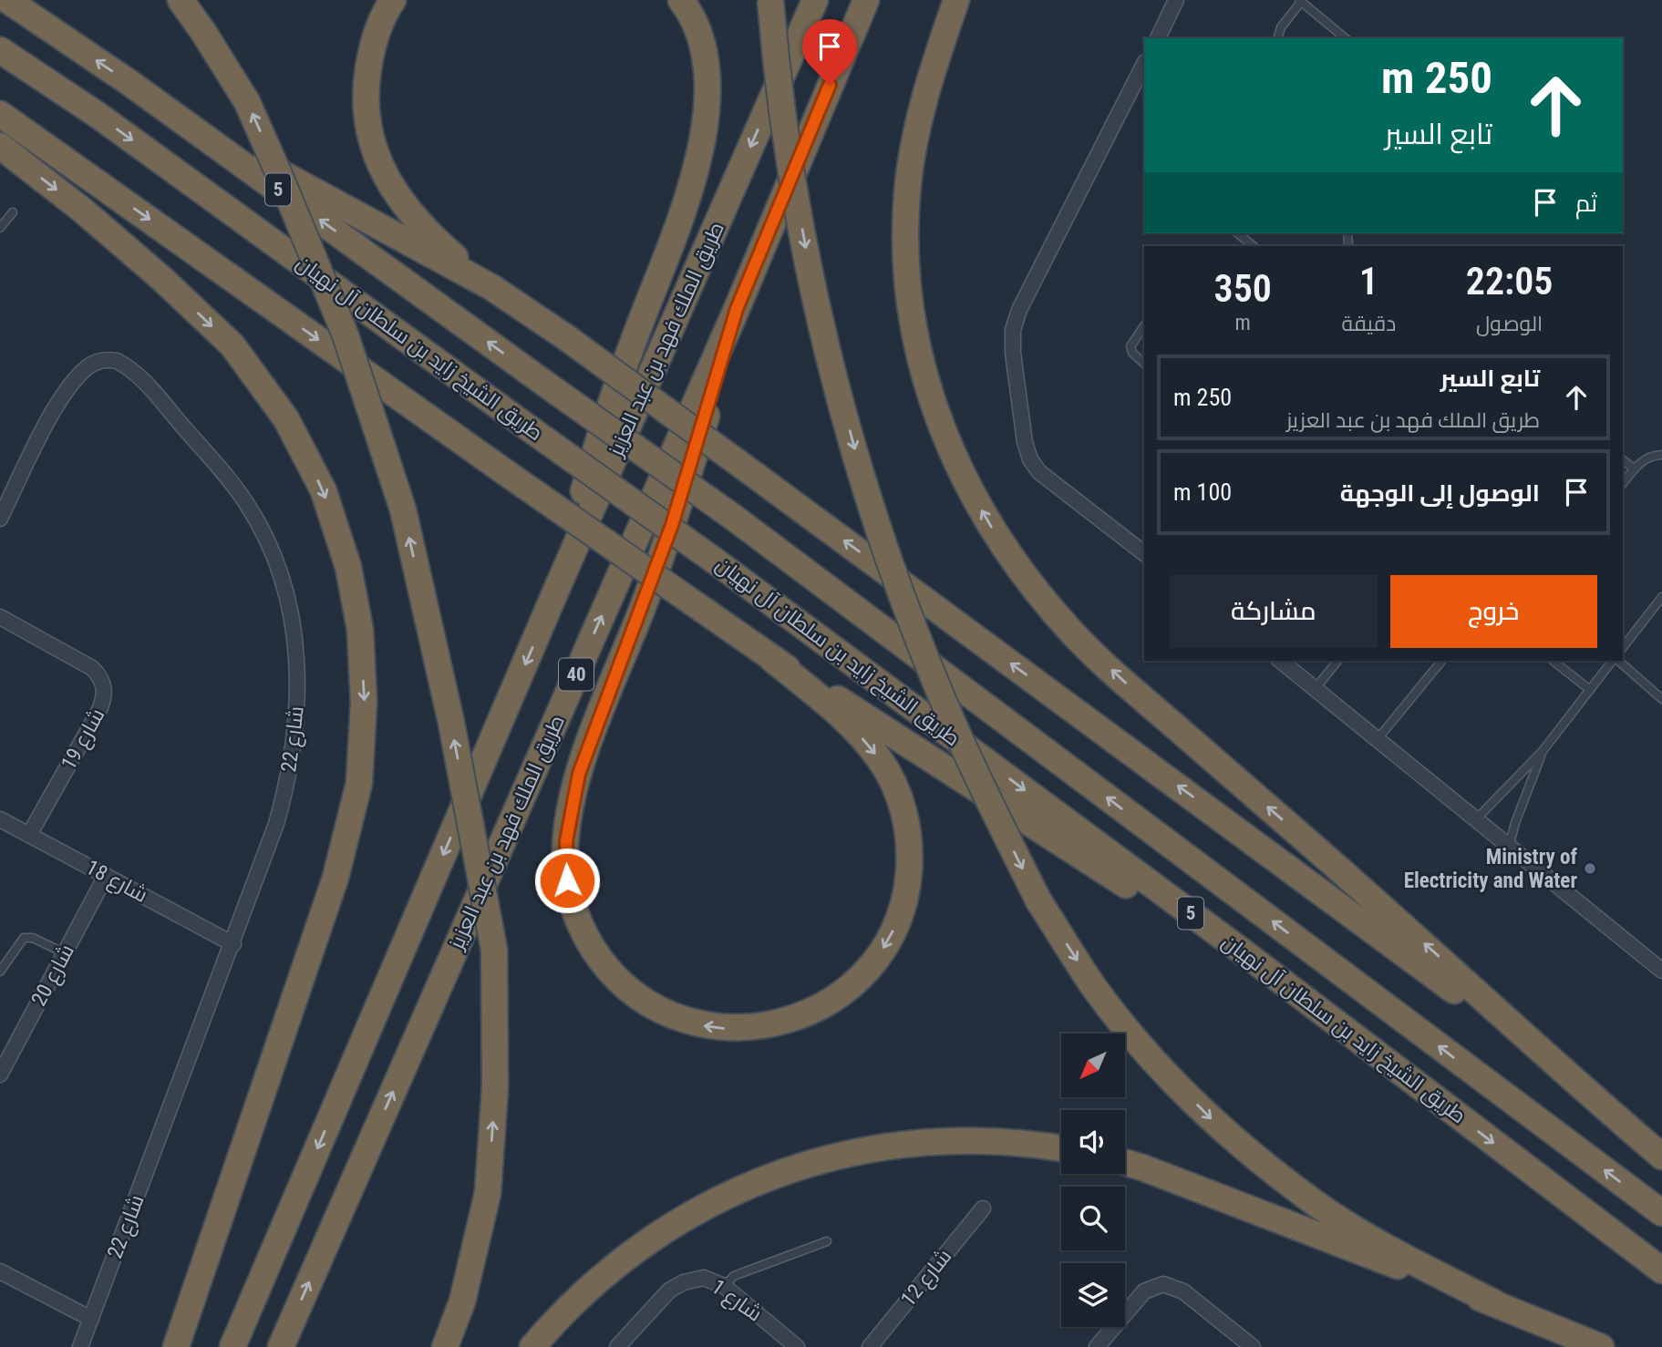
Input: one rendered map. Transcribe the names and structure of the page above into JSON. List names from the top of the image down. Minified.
{"streets":{"highway":["5","طريق الملك فهد بن عبد العزيز","طريق الشيخ زايد بن سلطان آل نهيان","40"],"street":["شارع 19","شارع 22","شارع 18","شارع 20","شارع 12","شارع 1"]},"crossings":[["شارع 19","شارع 18"],["شارع 22","شارع 18"],["شارع 18","شارع 20"]],"places":["Ministry of Electricity and Water"],"north":"bottom left","page":{"turn":["250 m","تابع السير"],"then":"ثم","eta":["22:05","الوصول","1","دقيقة","350","m"],"list":[{"name":"تابع السير","note":"طريق الملك فهد بن عبد العزيز","value":"250 m"},{"name":"الوصول إلى الوجهة","value":"100 m"}],"buttons":["خروج","مشاركة"]}}
